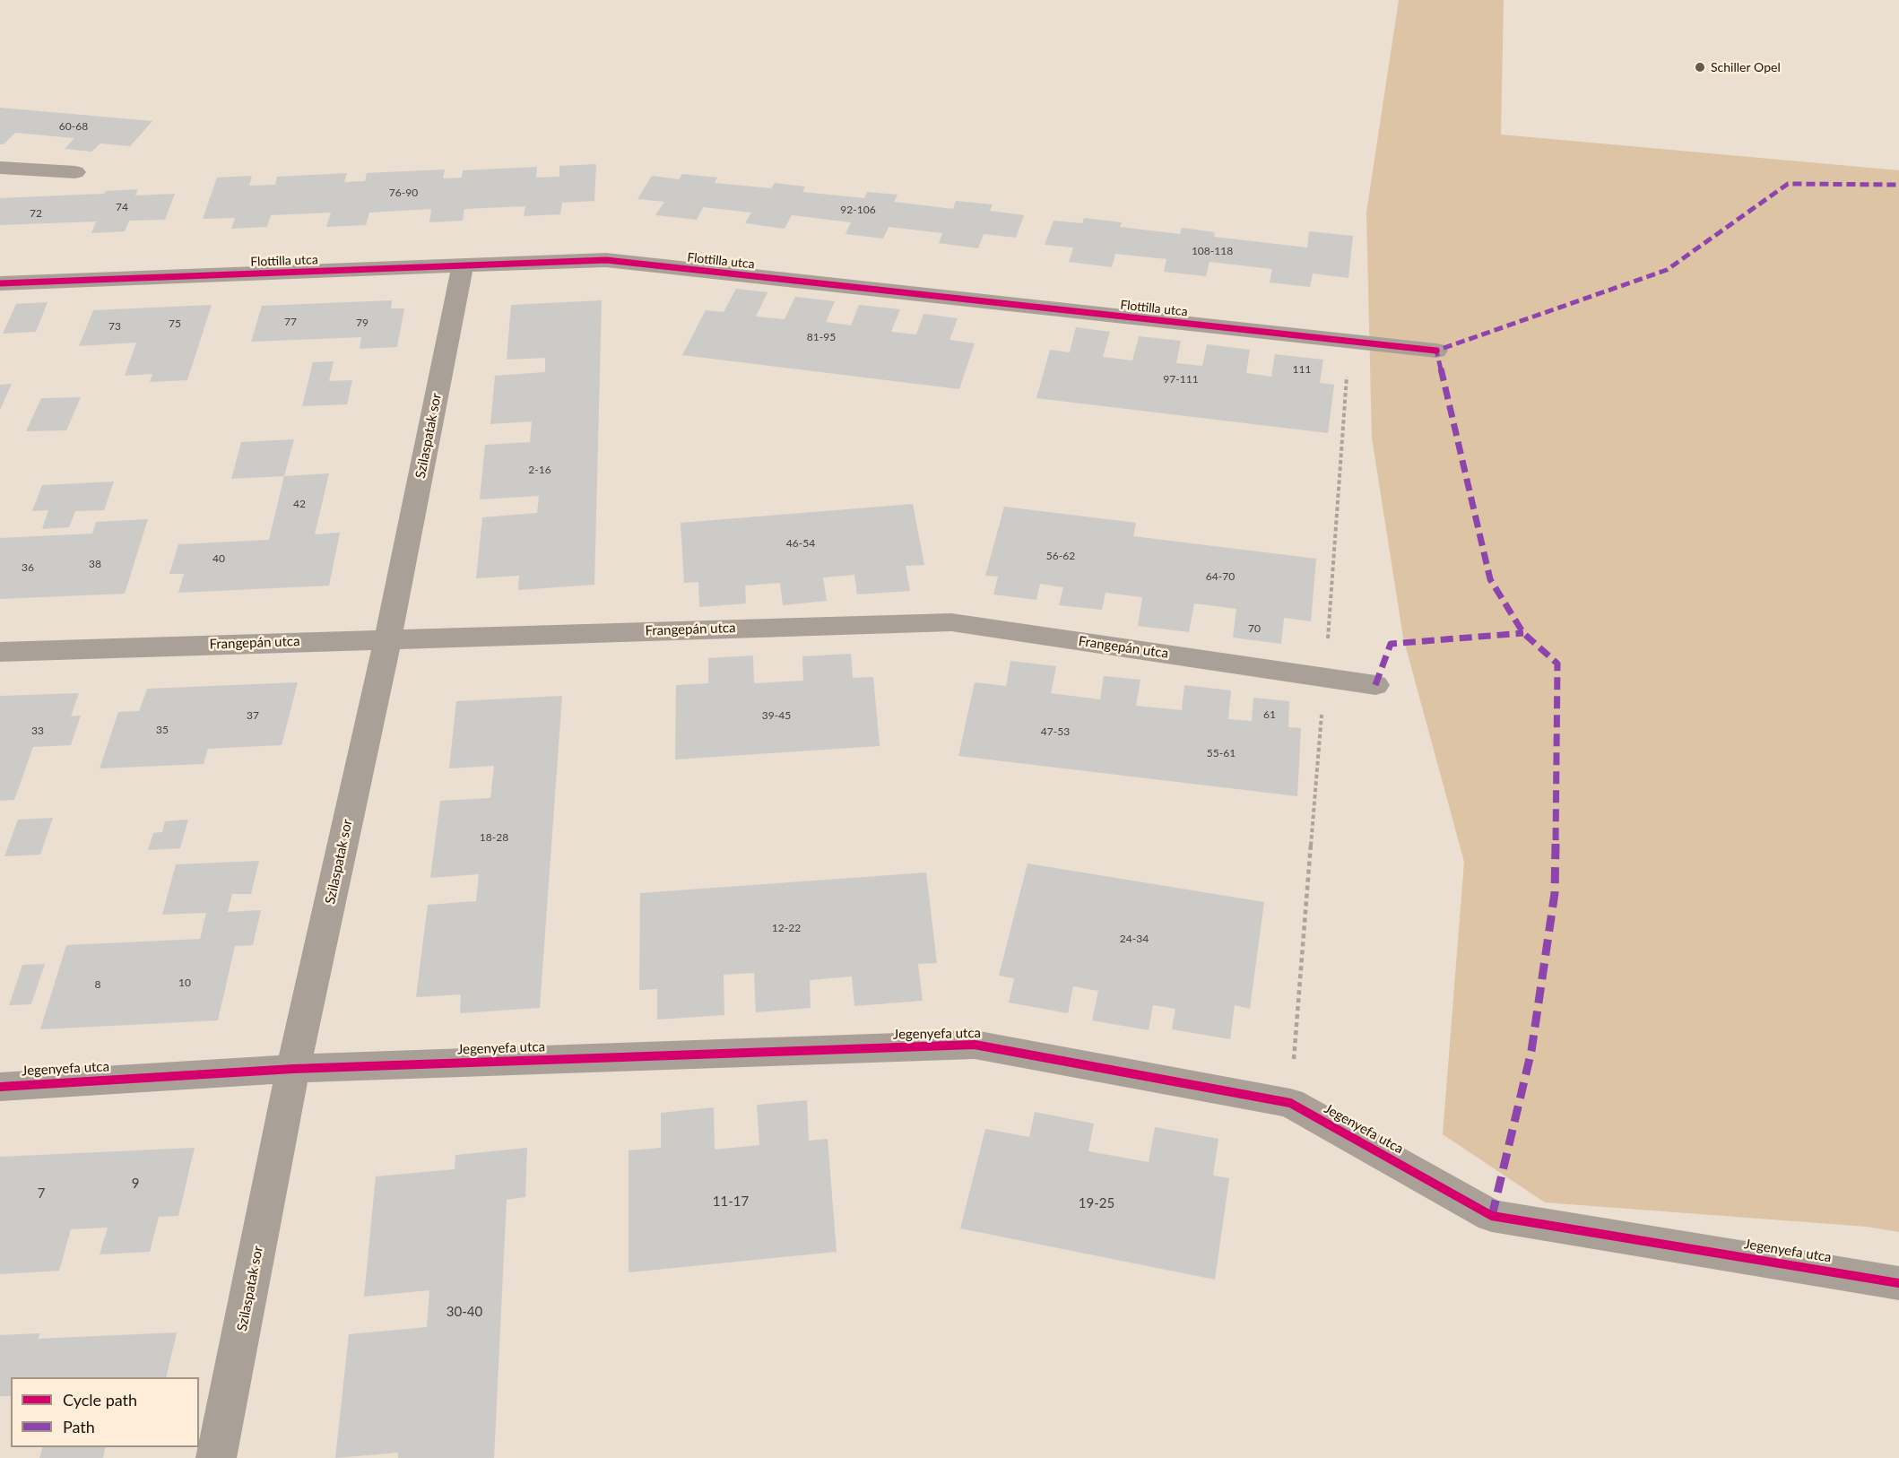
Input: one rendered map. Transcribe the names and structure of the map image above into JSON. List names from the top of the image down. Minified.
{"streets":{"street":["Flottilla utca","Szilaspatak sor","Frangepán utca","Jegenyefa utca"]},"crossings":[["Flottilla utca","Szilaspatak sor"],["Szilaspatak sor","Frangepán utca"],["Szilaspatak sor","Jegenyefa utca"]],"places":["Schiller Opel"],"house_numbers":["60-68","76-90","74","92-106","72","108-118","77","79","75","73","81-95","111","97-111","2-16","42","46-54","56-62","40","38","36","64-70","70","61","37","39-45","35","33","47-53","55-61","18-28","12-22","24-34","10","8","9","7","11-17","19-25","30-40"],"legend":["Cycle path","Path"]}
